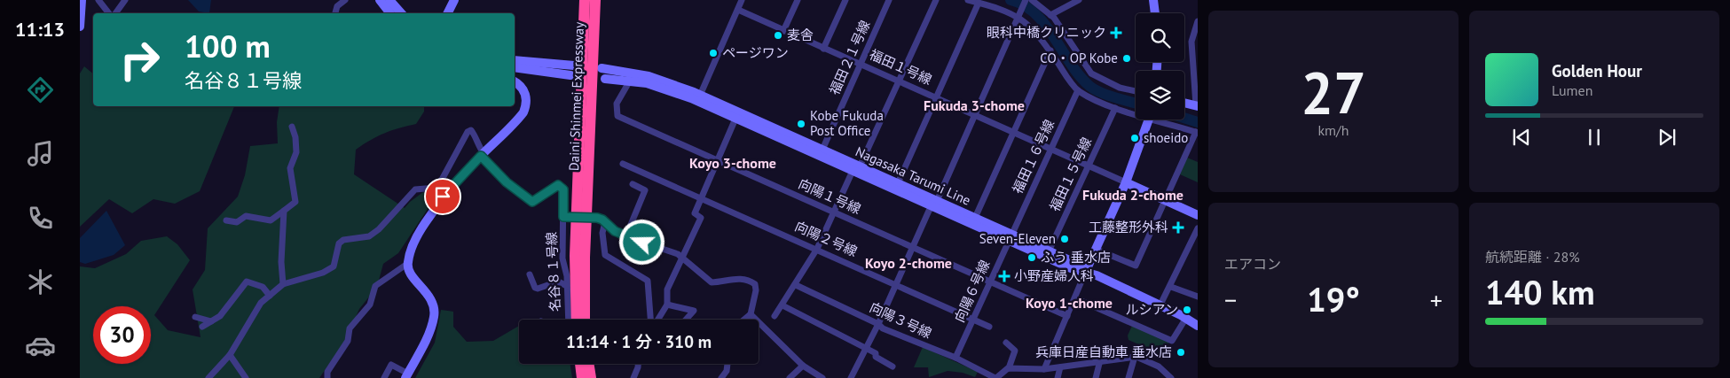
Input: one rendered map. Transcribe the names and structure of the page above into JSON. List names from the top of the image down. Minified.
{"streets":{"highway":["Daini Shinmei Expressway"],"main road":["福田１号線","Nagasaka Tarumi Line"],"street":["福田２１号線","福田１６号線","福田１５号線","向陽１号線","向陽２号線","名谷８１号線","向陽６号線","向陽３号線"]},"crossings":[["福田２１号線","福田１号線"],["福田２１号線","Nagasaka Tarumi Line"],["福田１号線","福田１６号線"],["福田１号線","福田１５号線"],["福田１６号線","Nagasaka Tarumi Line"],["福田１６号線","向陽６号線"],["福田１５号線","Nagasaka Tarumi Line"],["Nagasaka Tarumi Line","向陽１号線"],["Nagasaka Tarumi Line","向陽６号線"],["向陽１号線","向陽６号線"],["向陽２号線","向陽６号線"],["向陽６号線","向陽３号線"]],"districts":["Fukuda 3-chome","Koyo 3-chome","Fukuda 2-chome","Koyo 2-chome","Koyo 1-chome"],"places":{"health":["眼科中橋クリニック","工藤整形外科","小野産婦人科"],"other":["麦舎","ページワン","CO・OP Kobe","Kobe Fukuda Post Office","shoeido","Seven-Eleven","ふう 垂水店","ルシアン","兵庫日産自動車 垂水店"]},"page":{"tabs":"11:13","tile":[["27","km/h"],"エアコン",["航続距離 · 28%","140 km"]],"turn":["100 m","名谷８１号線"],"song":["Golden Hour","Lumen"],"heat":["−","19°","+"],"limit":"30","trip":"11:14 · 1 分 · 310 m"}}
